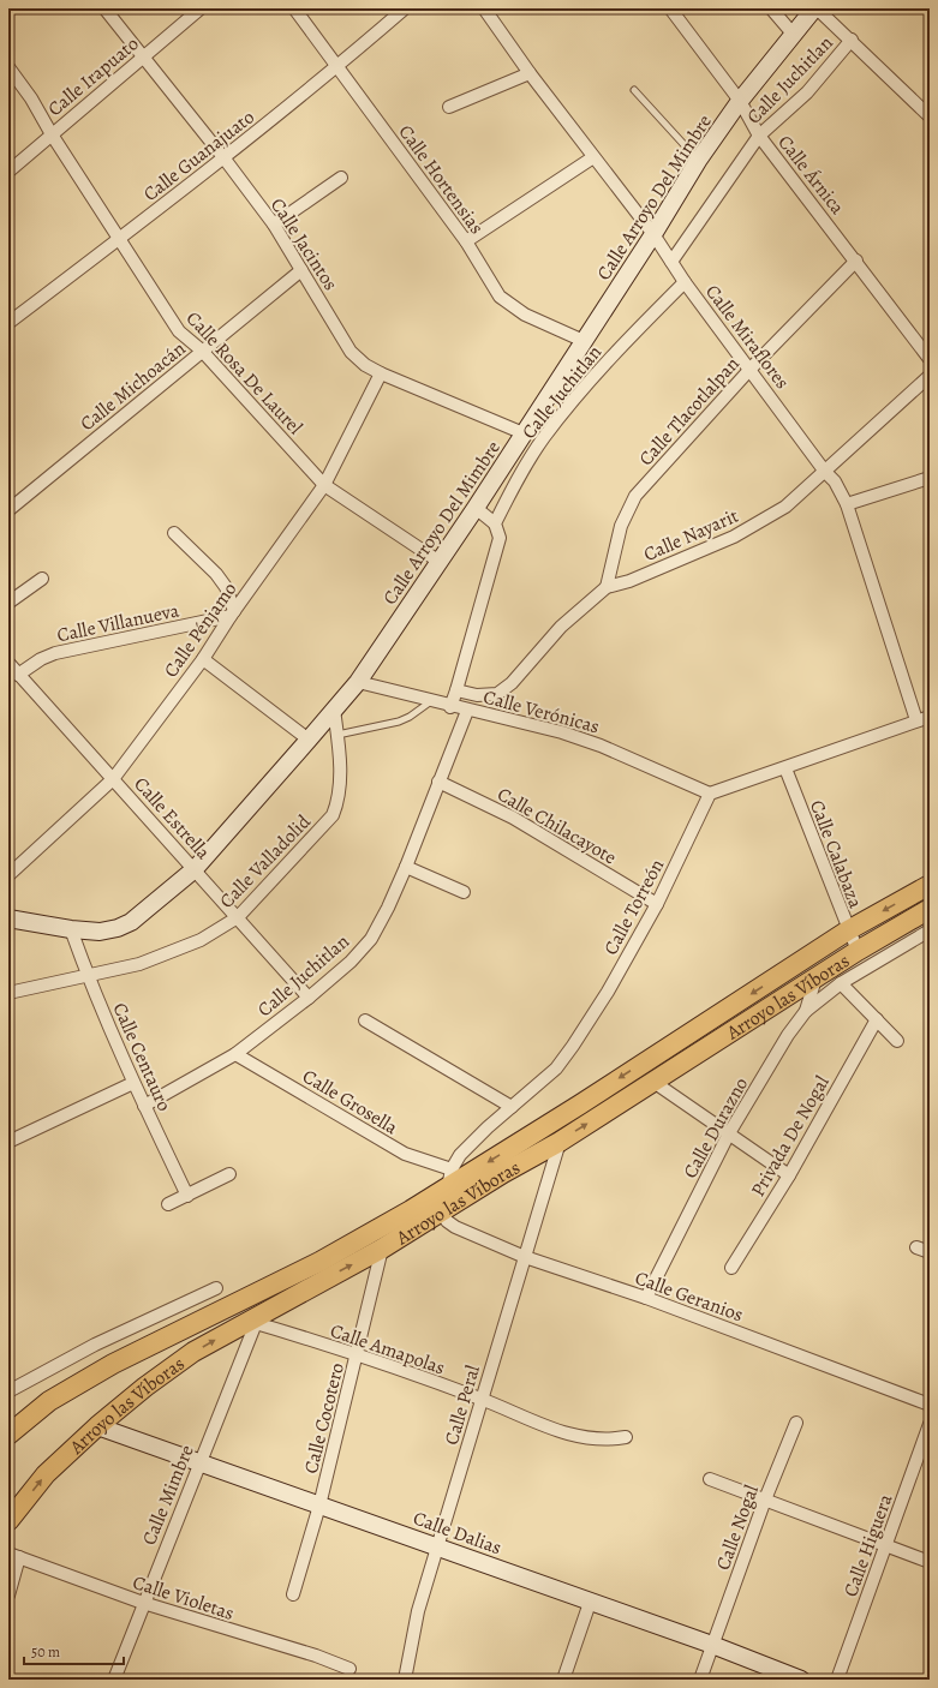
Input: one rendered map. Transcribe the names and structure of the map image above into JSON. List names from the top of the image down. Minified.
{"streets":{"main road":["Arroyo las Víboras"],"street":["Calle Irapuato","Calle Juchitlan","Calle Guanajuato","Calle Árnica","Calle Hortensias","Calle Arroyo Del Mimbre","Calle Jacintos","Calle Miraflores","Calle Rosa De Laurel","Calle Michoacán","Calle Tlacotlalpan","Calle Nayarit","Calle Villanueva","Calle Pénjamo","Calle Verónicas","Calle Estrella","Calle Chilacayote","Calle Calabaza","Calle Valladolid","Calle Torreón","Calle Centauro","Calle Grosella","Calle Durazno","Privada De Nogal","Calle Geranios","Calle Amapolas","Calle Peral","Calle Cocotero","Calle Mimbre","Calle Nogal","Calle Dalias","Calle Higuera","Calle Violetas"]},"crossings":[["Calle Irapuato","Calle Jacintos"],["Calle Irapuato","Calle Rosa De Laurel"],["Calle Juchitlan","Calle Árnica"],["Calle Juchitlan","Calle Miraflores"],["Calle Juchitlan","Calle Verónicas"],["Calle Juchitlan","Calle Estrella"],["Calle Juchitlan","Calle Chilacayote"],["Calle Juchitlan","Calle Centauro"],["Calle Juchitlan","Calle Grosella"],["Calle Guanajuato","Calle Hortensias"],["Calle Guanajuato","Calle Jacintos"],["Calle Guanajuato","Calle Rosa De Laurel"],["Calle Árnica","Calle Arroyo Del Mimbre"],["Calle Árnica","Calle Tlacotlalpan"],["Calle Hortensias","Calle Arroyo Del Mimbre"],["Calle Arroyo Del Mimbre","Calle Jacintos"],["Calle Arroyo Del Mimbre","Calle Miraflores"],["Calle Arroyo Del Mimbre","Calle Rosa De Laurel"],["Calle Arroyo Del Mimbre","Calle Verónicas"],["Calle Arroyo Del Mimbre","Calle Estrella"],["Calle Arroyo Del Mimbre","Calle Valladolid"],["Calle Arroyo Del Mimbre","Calle Centauro"],["Calle Jacintos","Calle Michoacán"],["Calle Jacintos","Calle Pénjamo"],["Calle Miraflores","Calle Tlacotlalpan"],["Calle Miraflores","Calle Nayarit"],["Calle Rosa De Laurel","Calle Michoacán"],["Calle Rosa De Laurel","Calle Pénjamo"],["Calle Tlacotlalpan","Calle Nayarit"],["Calle Villanueva","Calle Pénjamo"],["Calle Villanueva","Calle Estrella"],["Calle Pénjamo","Calle Estrella"],["Calle Verónicas","Calle Torreón"],["Calle Estrella","Calle Valladolid"],["Calle Chilacayote","Calle Torreón"],["Calle Calabaza","Arroyo las Víboras"],["Calle Valladolid","Calle Centauro"],["Calle Torreón","Arroyo las Víboras"],["Calle Torreón","Calle Grosella"],["Calle Torreón","Calle Geranios"],["Arroyo las Víboras","Calle Durazno"],["Arroyo las Víboras","Calle Geranios"],["Arroyo las Víboras","Calle Amapolas"],["Arroyo las Víboras","Calle Peral"],["Arroyo las Víboras","Calle Cocotero"],["Arroyo las Víboras","Calle Mimbre"],["Arroyo las Víboras","Calle Dalias"],["Calle Durazno","Calle Geranios"],["Calle Geranios","Calle Peral"],["Calle Amapolas","Calle Peral"],["Calle Amapolas","Calle Cocotero"],["Calle Amapolas","Calle Mimbre"],["Calle Peral","Calle Dalias"],["Calle Cocotero","Calle Dalias"],["Calle Mimbre","Calle Dalias"],["Calle Mimbre","Calle Violetas"],["Calle Nogal","Calle Dalias"]],"scale_bar":"50 m"}
